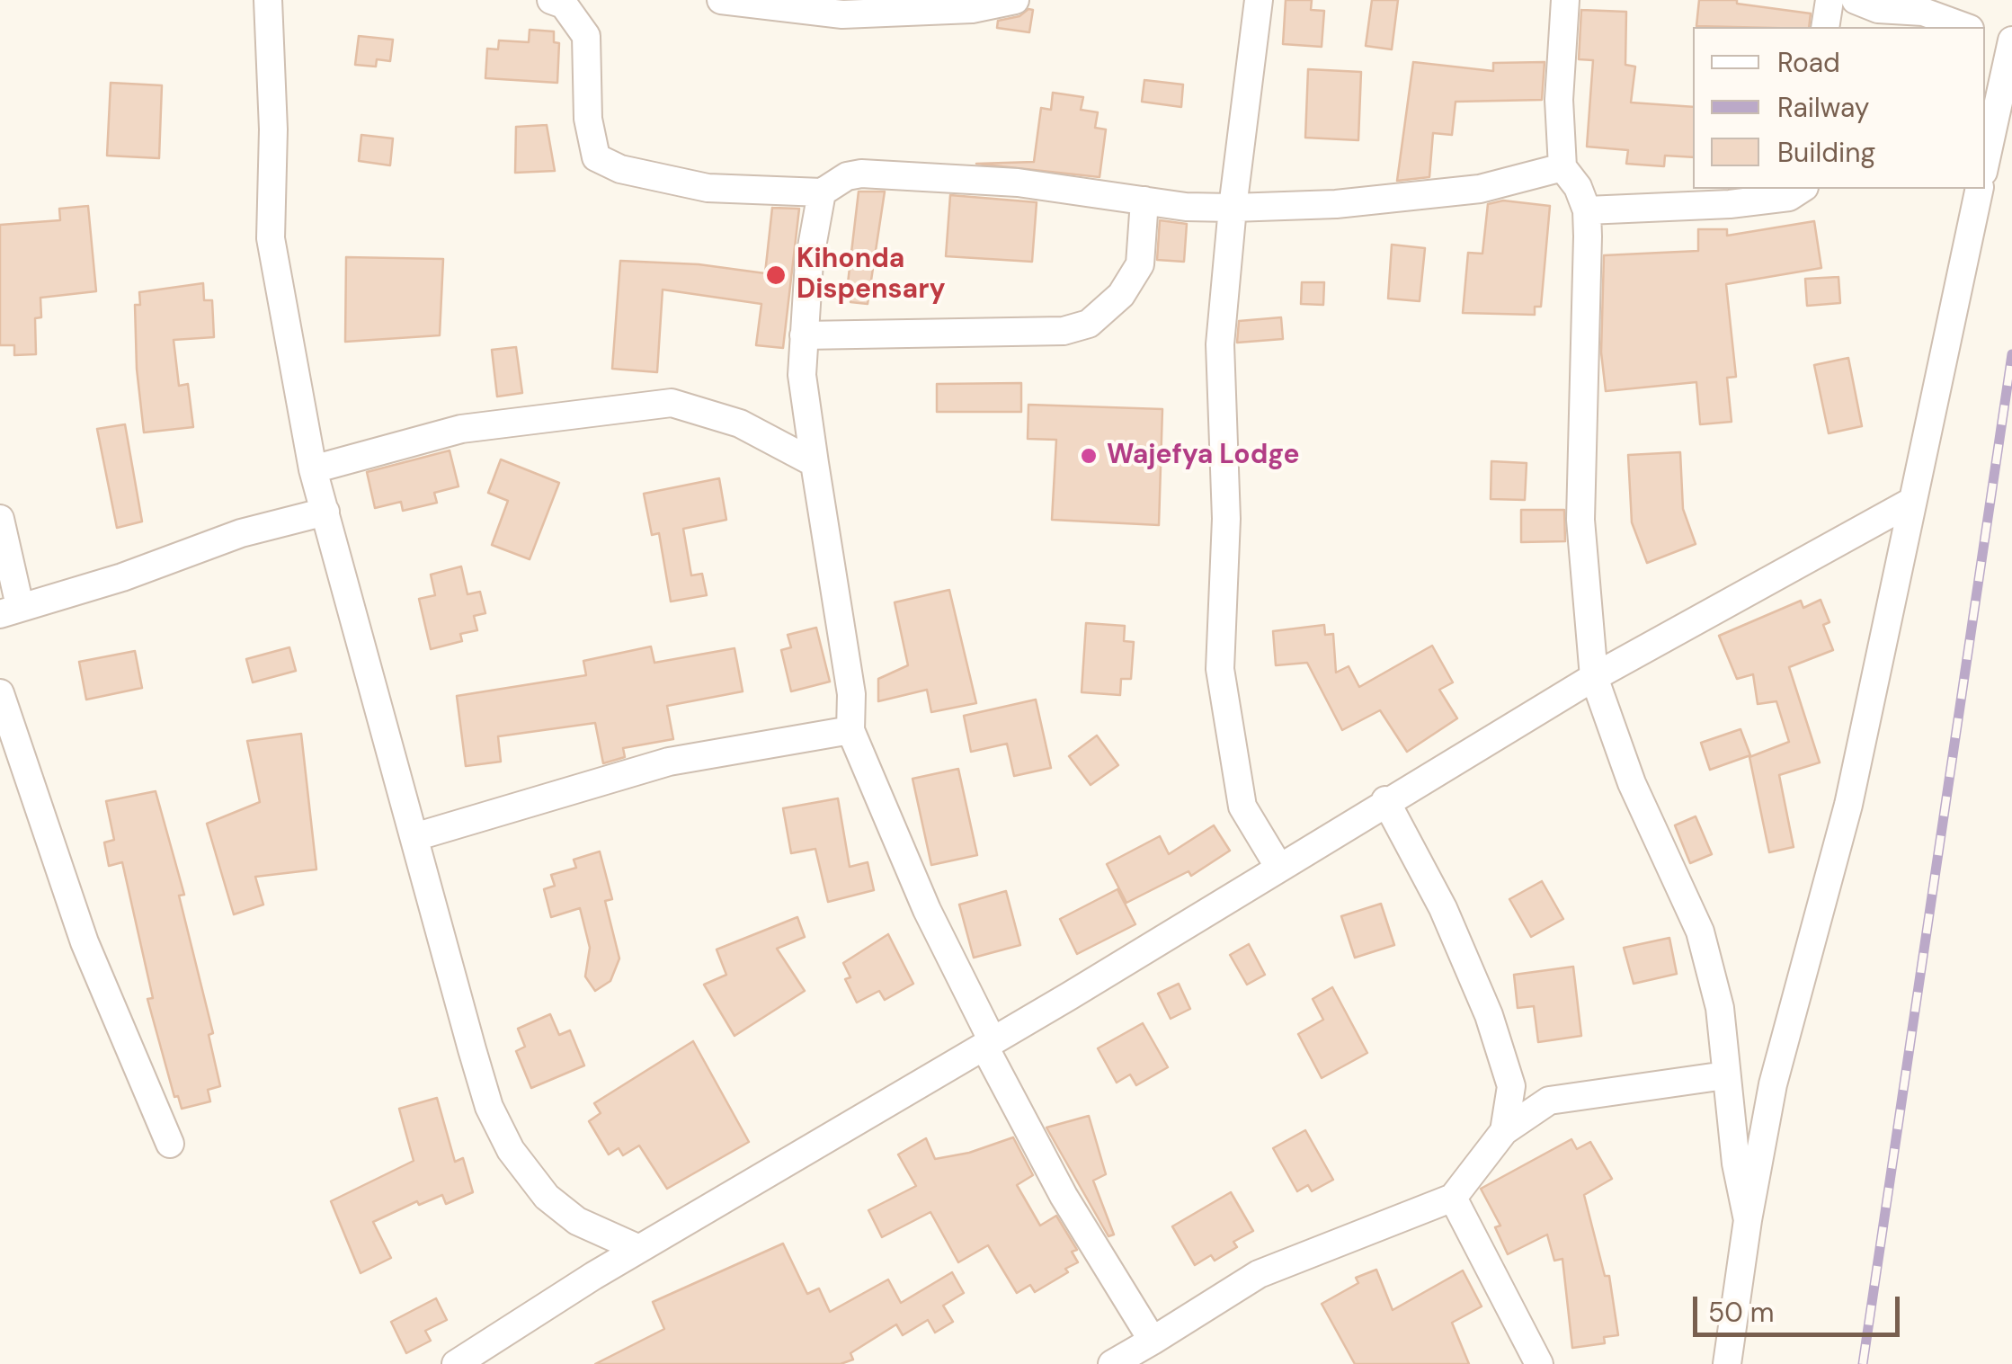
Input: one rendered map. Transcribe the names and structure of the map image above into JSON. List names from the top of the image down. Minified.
{"places":["Kihonda Dispensary","Wajefya Lodge"],"legend":["Road","Railway","Building"],"scale_bar":"50 m"}
